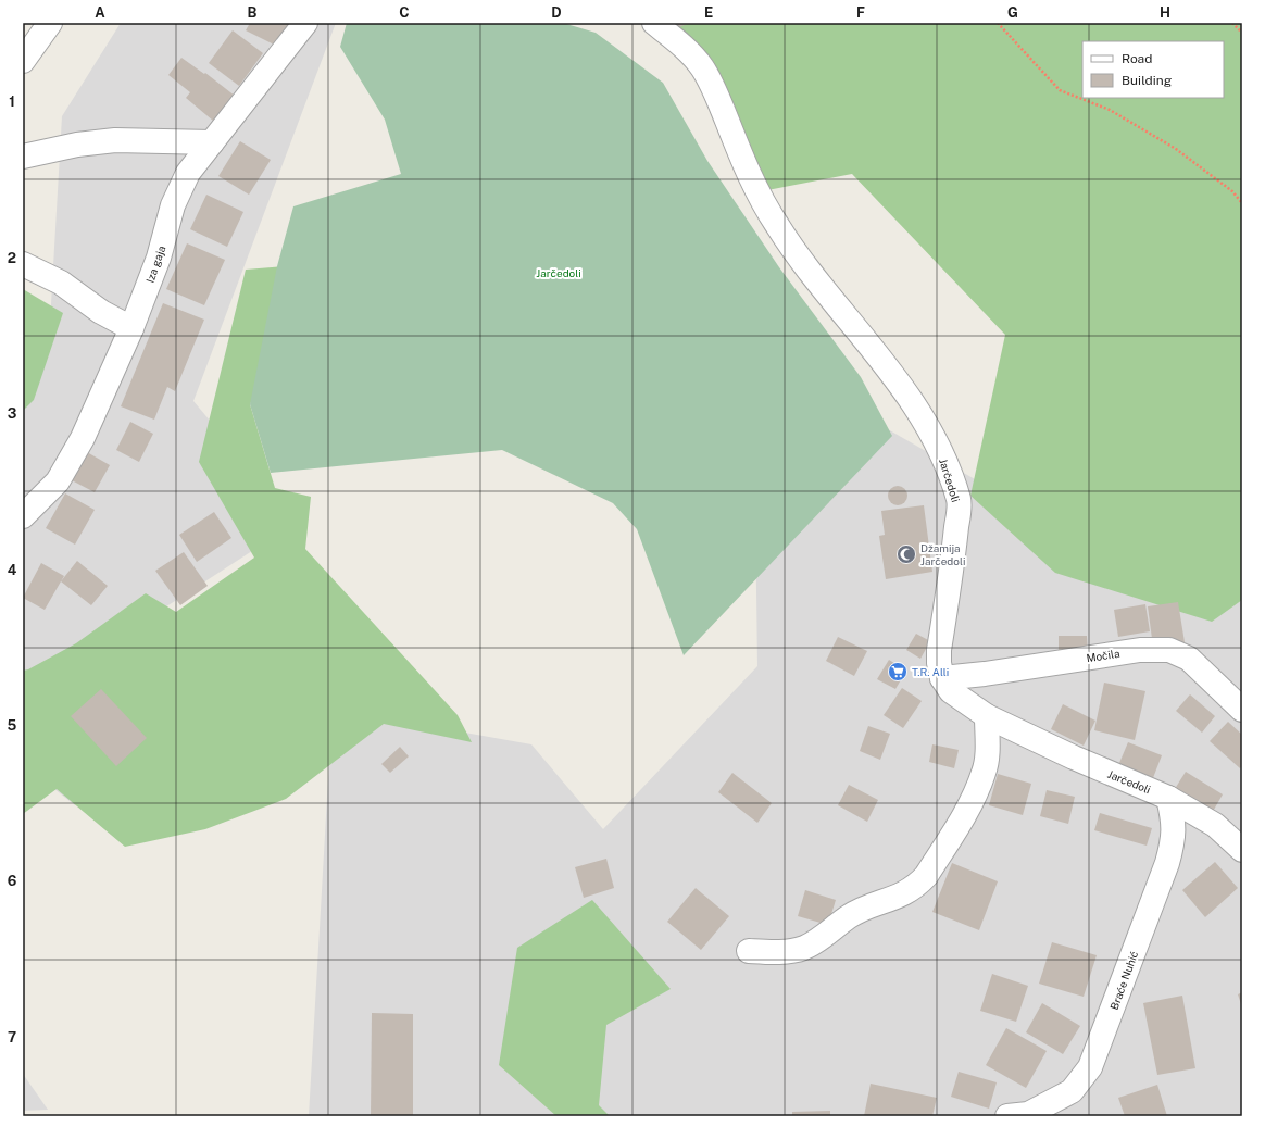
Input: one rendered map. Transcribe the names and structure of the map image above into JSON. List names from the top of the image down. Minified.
{"streets":{"street":["Iza gaja","Jarčedoli","Močila","Braće Nuhić"]},"crossings":[["Jarčedoli","Močila"],["Jarčedoli","Braće Nuhić"]],"parks":["Jarčedoli"],"places":{"mosque":["Džamija Jarčedoli"],"supermarket":["T.R. Alli"]},"legend":["Road","Building"],"grid":{"columns":["A","B","C","D","E","F","G","H"],"rows":["1","2","3","4","5","6","7"]}}
